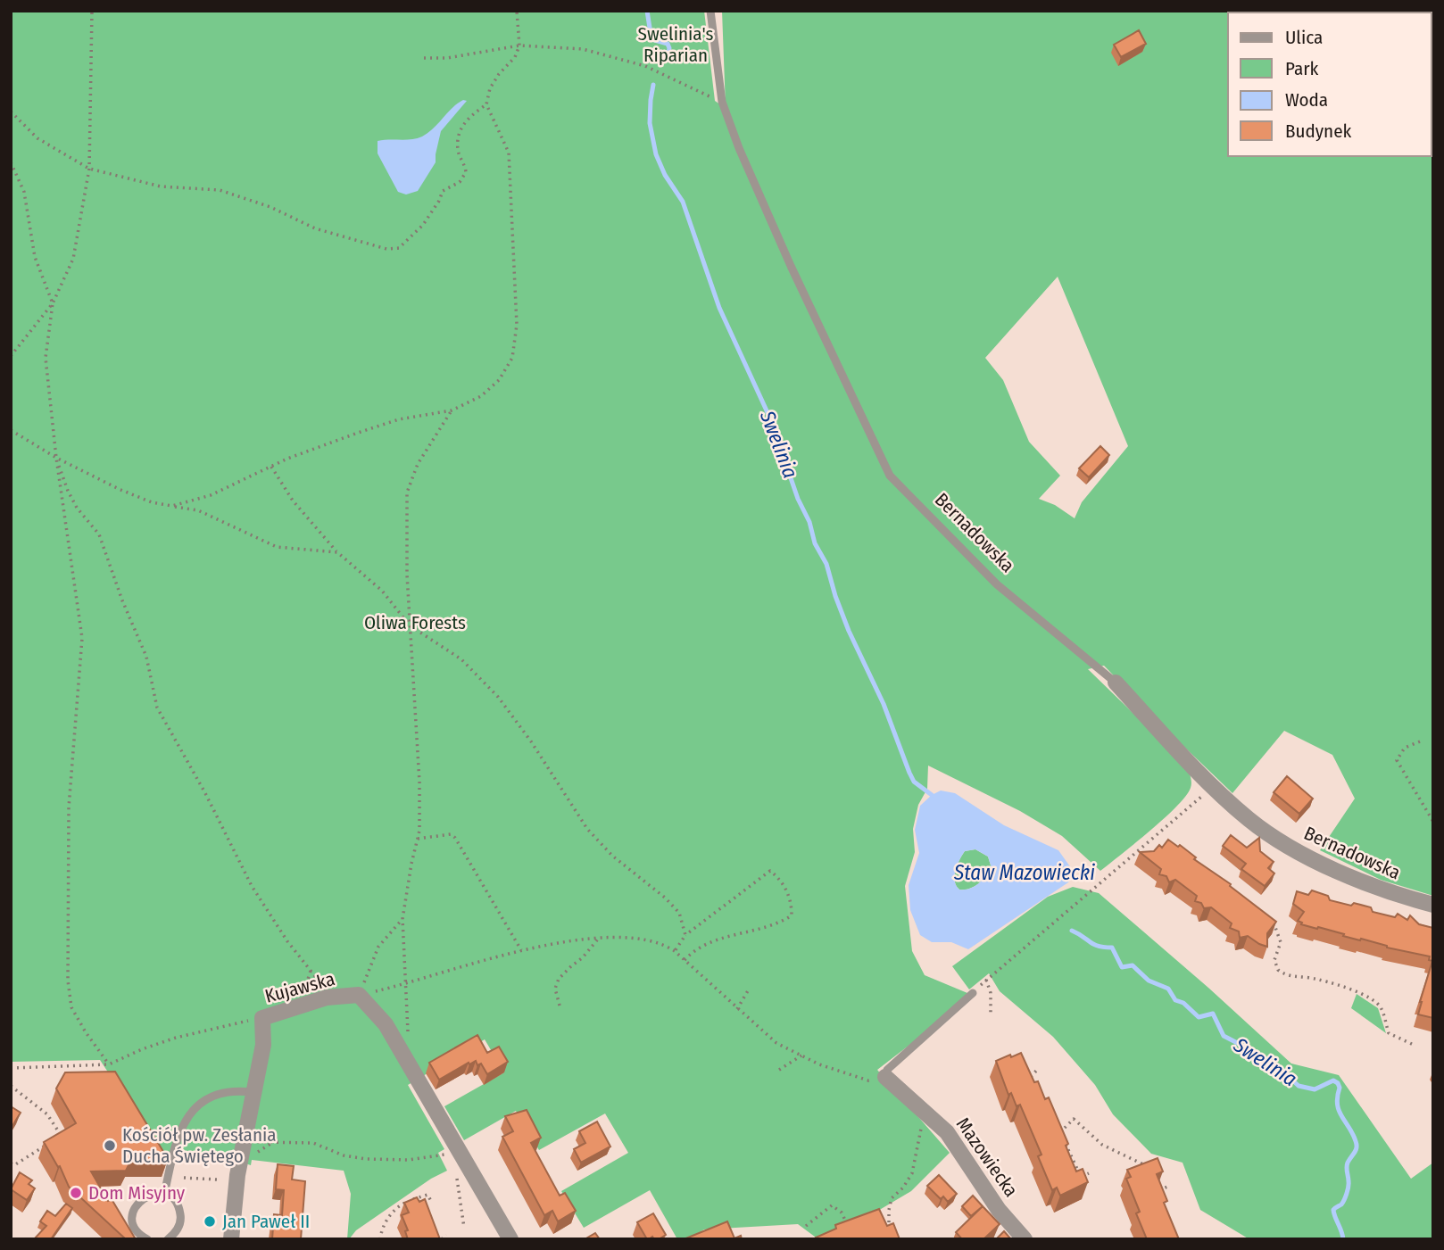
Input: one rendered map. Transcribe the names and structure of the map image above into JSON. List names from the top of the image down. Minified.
{"streets":{"street":["Bernadowska","Kujawska","Mazowiecka"]},"water":["Swelinia","Staw Mazowiecki"],"parks":["Swelinia's Riparian","Oliwa Forests"],"places":["Kościół pw. Zesłania Ducha Świętego","Dom Misyjny","Jan Paweł II"],"legend":["Ulica","Park","Woda","Budynek"]}
